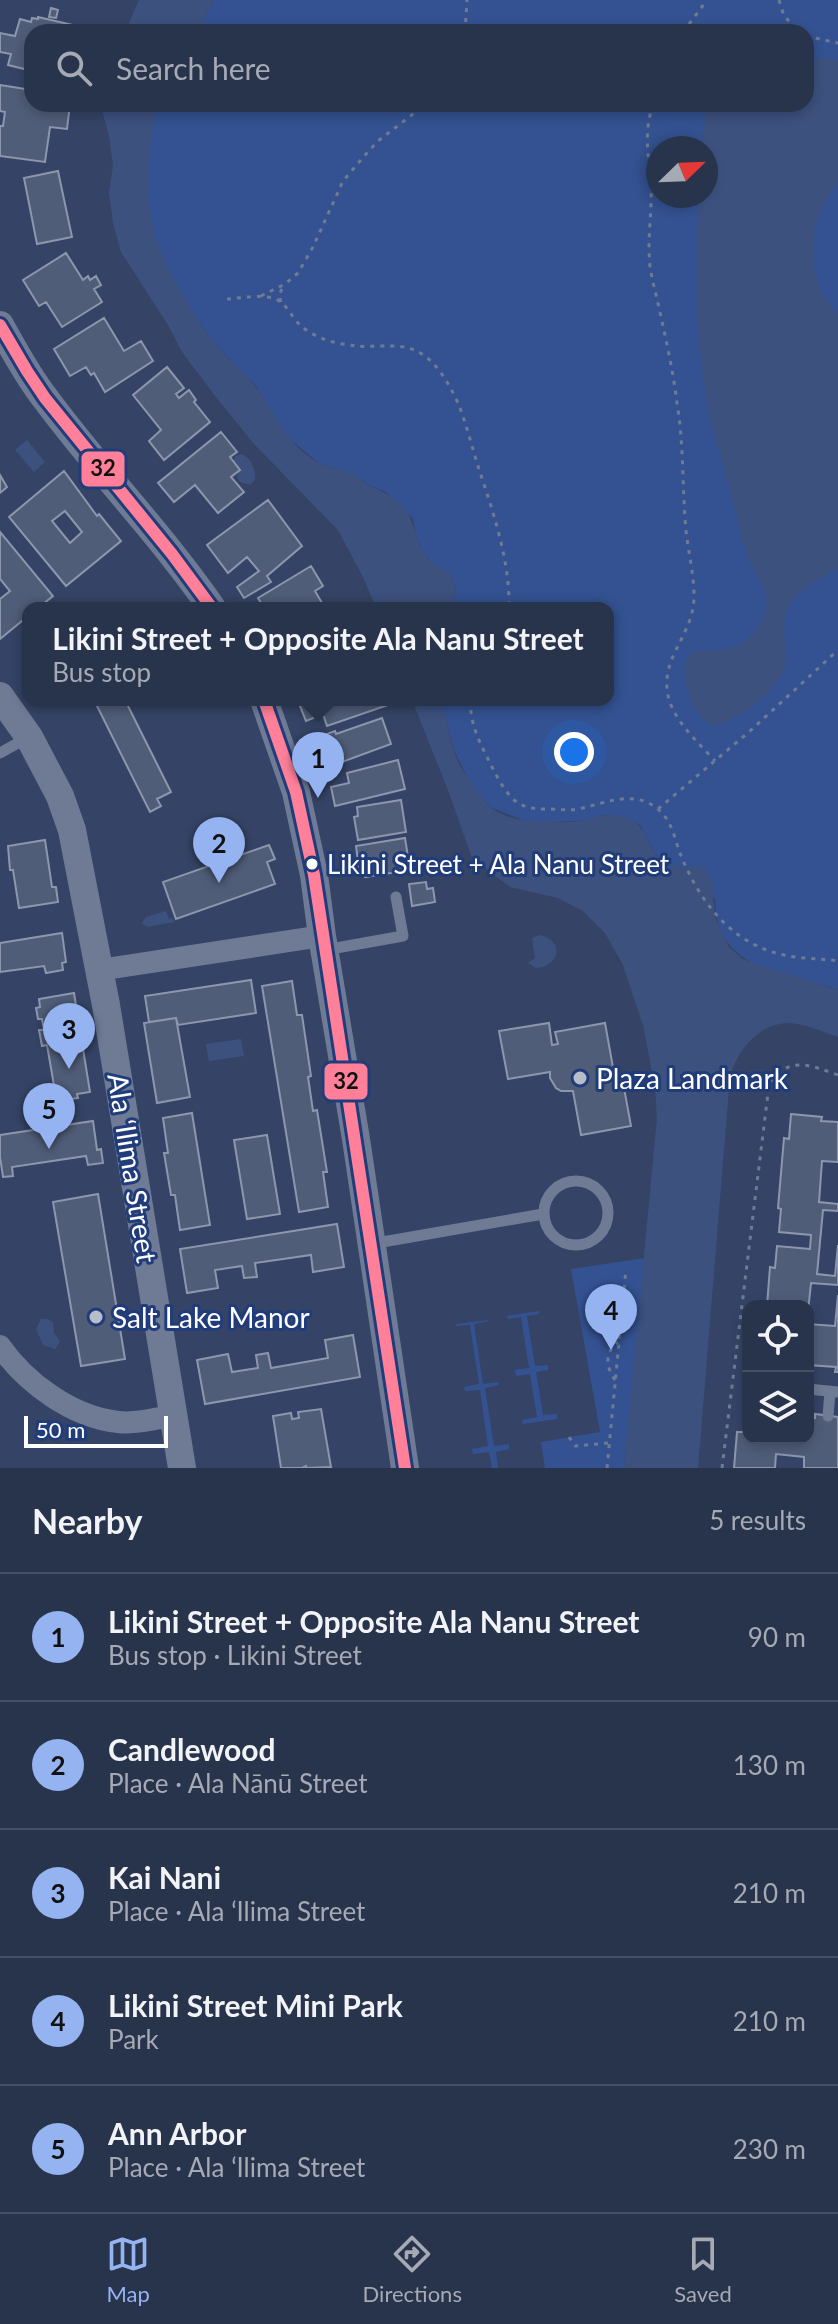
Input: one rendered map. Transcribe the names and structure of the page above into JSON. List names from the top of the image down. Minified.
{"streets":{"street":["Ala ʻIlima Street"]},"places":["Likini Street + Ala Nanu Street","Plaza Landmark","Salt Lake Manor"],"lines":["transit line 32"],"scale_bar":"50 m","north":"top right","page":{"search":"Search here","popup":["Likini Street + Opposite Ala Nanu Street","Bus stop"],"pins":["1","2","3","5","4"],"scale":"50 m","heading":["Nearby","5 results"],"list":[{"mark":"1","name":"Likini Street + Opposite Ala Nanu Street","note":"Bus stop · Likini Street","value":"90 m"},{"mark":"2","name":"Candlewood","note":"Place · Ala Nānū Street","value":"130 m"},{"mark":"3","name":"Kai Nani","note":"Place · Ala ʻIlima Street","value":"210 m"},{"mark":"4","name":"Likini Street Mini Park","note":"Park","value":"210 m"},{"mark":"5","name":"Ann Arbor","note":"Place · Ala ʻIlima Street","value":"230 m"}],"nav":["Map","Directions","Saved"]}}
